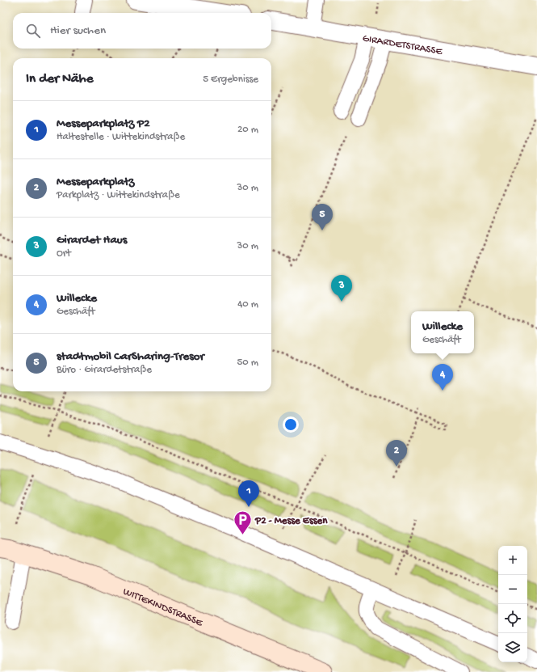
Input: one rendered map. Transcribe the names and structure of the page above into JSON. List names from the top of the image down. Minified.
{"streets":{"street":["GIRARDETSTRASSE","WITTEKINDSTRASSE"]},"places":{"parking":["P2 - Messe Essen"]},"page":{"search":"Hier suchen","heading":["In der Nähe","5 Ergebnisse"],"list":[{"mark":"1","name":"Messeparkplatz P2","note":"Haltestelle · Wittekindstraße","value":"20 m"},{"mark":"2","name":"Messeparkplatz","note":"Parkplatz · Wittekindstraße","value":"30 m"},{"mark":"3","name":"Girardet Haus","note":"Ort","value":"30 m"},{"mark":"4","name":"Willecke","note":"Geschäft","value":"40 m"},{"mark":"5","name":"stadtmobil CarSharing-Tresor","note":"Büro · Girardetstraße","value":"50 m"}],"pins":["5","3","4","2","1"],"popup":["Willecke","Geschäft"],"map_buttons":["+","−"]}}
